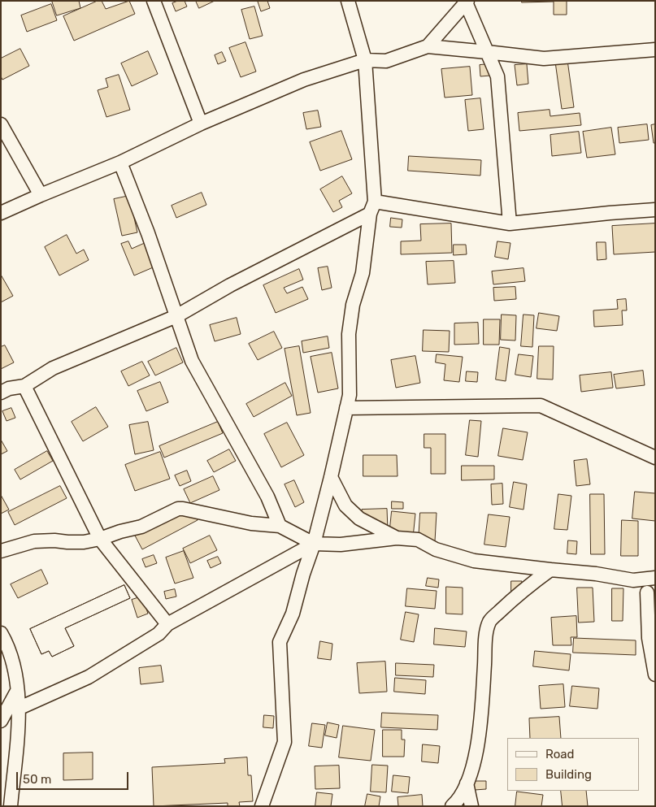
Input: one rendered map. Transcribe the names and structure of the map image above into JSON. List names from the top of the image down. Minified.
{"legend":["Road","Building"],"scale_bar":"50 m"}
